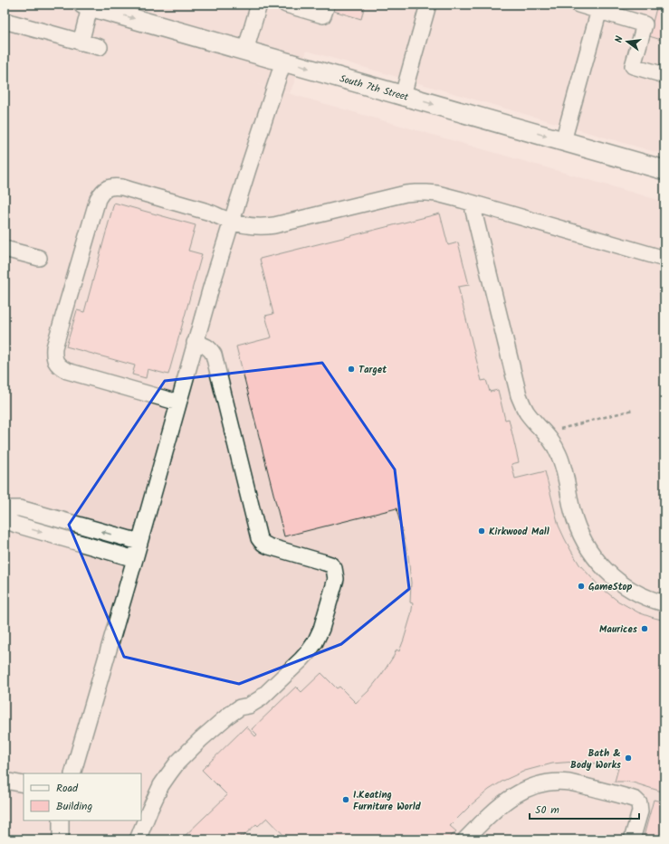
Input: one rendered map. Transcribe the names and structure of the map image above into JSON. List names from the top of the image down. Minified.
{"streets":{"main road":["South 7th Street"]},"one_way":["South 7th Street"],"places":["Target","Kirkwood Mall","GameStop","Maurices","Bath & Body Works","I.Keating Furniture World"],"legend":["Road","Building"],"scale_bar":"50 m","north":"left"}
